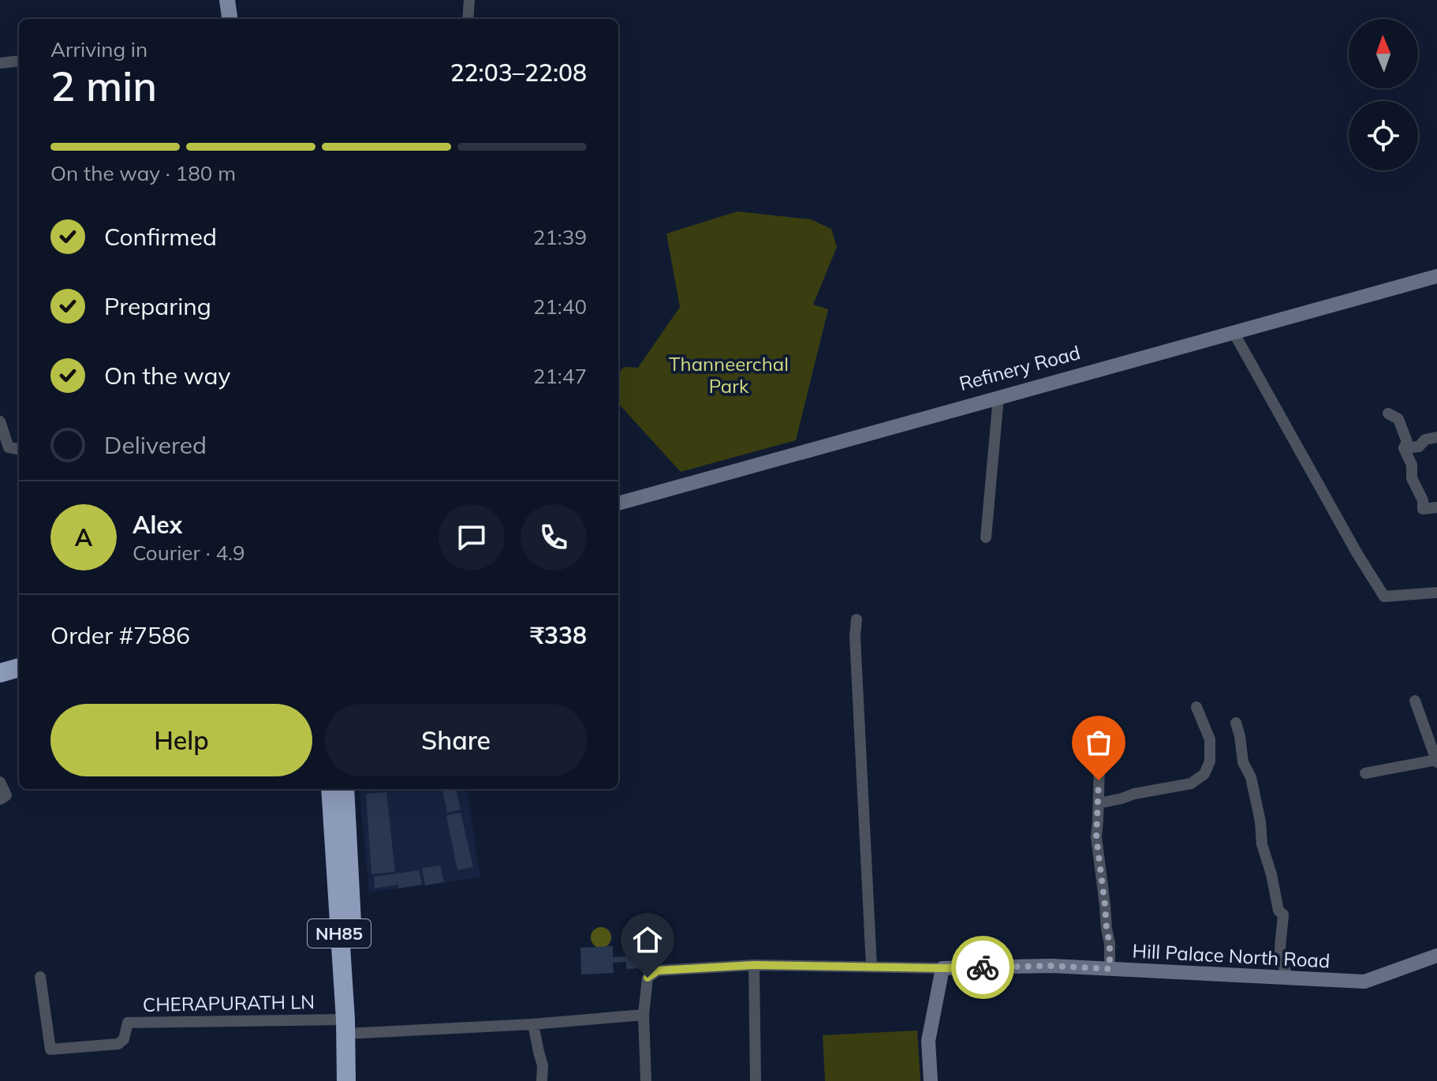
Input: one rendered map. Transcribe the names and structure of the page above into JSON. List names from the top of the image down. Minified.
{"streets":{"highway":["NH85"],"main road":["Refinery Road","Hill Palace North Road"],"street":["CHERAPURATH LN"]},"crossings":[["NH85","CHERAPURATH LN"]],"parks":["Thanneerchal Park"],"north":"top","page":{"heading":["2 min","Arriving in","22:03–22:08"],"panel":["Alex","Courier · 4.9","Order #7586","₹338"],"bar":"On the way · 180 m","list":[["Confirmed","21:39"],["Preparing","21:40"],["On the way","21:47"],"Delivered"],"round":"A","buttons":["Help","Share"]}}
